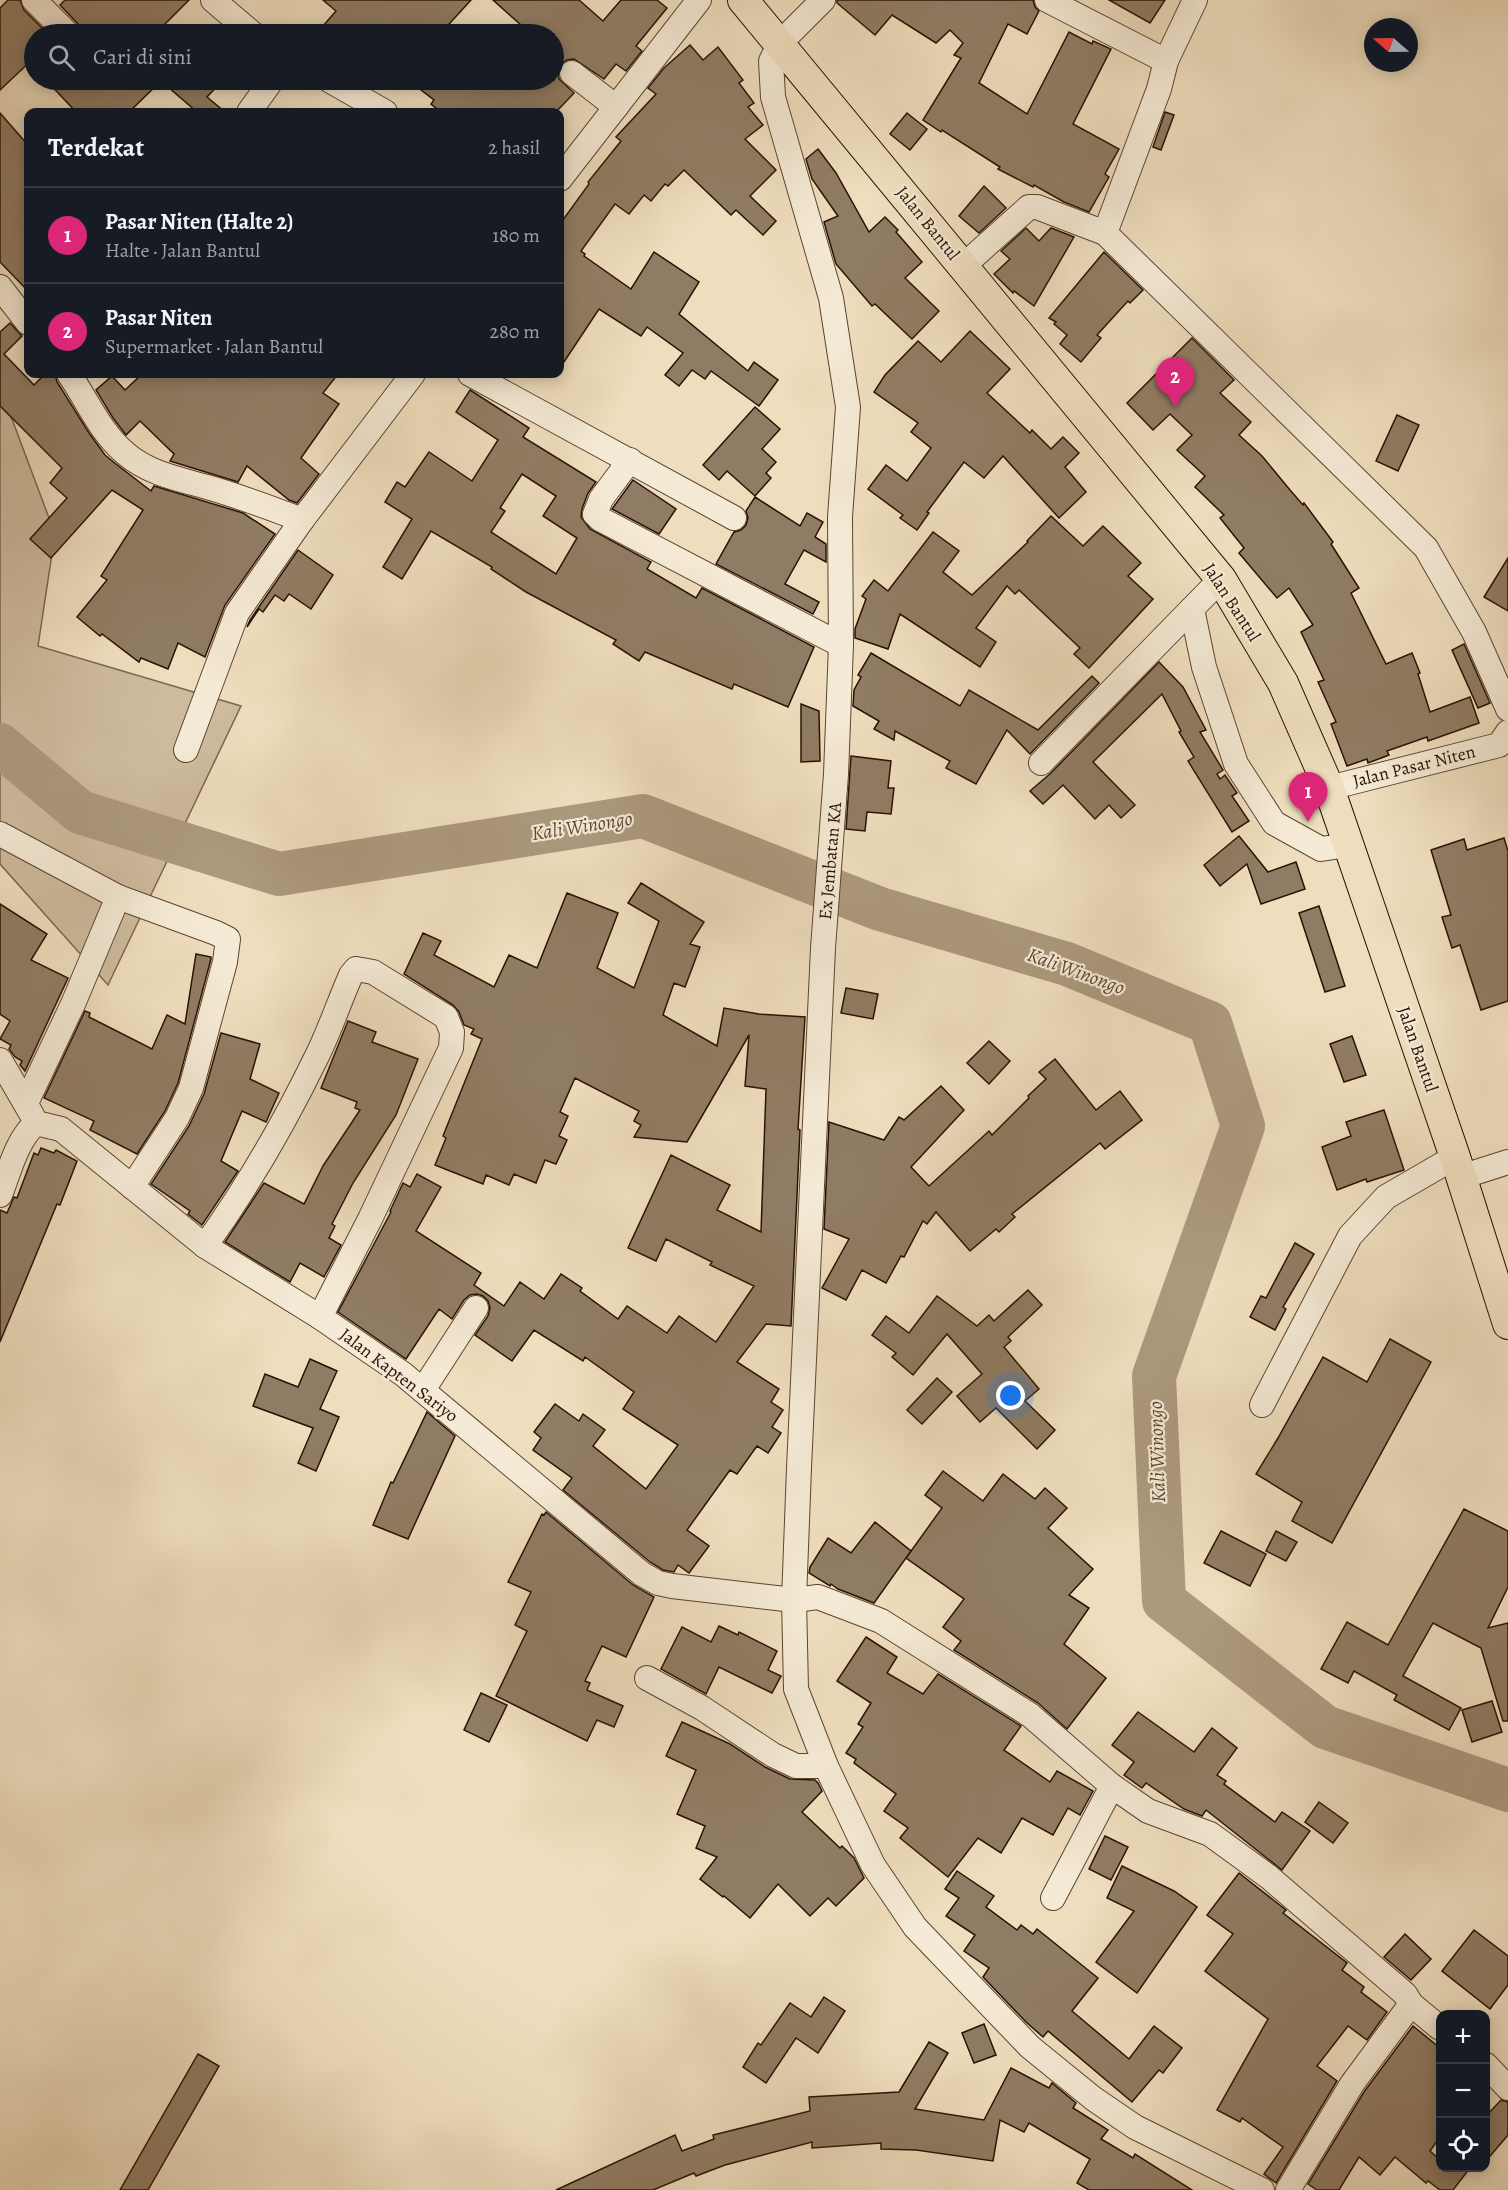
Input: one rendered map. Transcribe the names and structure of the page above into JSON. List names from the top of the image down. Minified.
{"streets":{"main road":["Jalan Bantul"],"street":["Jalan Pasar Niten","Ex Jembatan KA","Jalan Kapten Sariyo"]},"crossings":[["Jalan Bantul","Jalan Pasar Niten"],["Jalan Bantul","Ex Jembatan KA"],["Ex Jembatan KA","Jalan Kapten Sariyo"]],"water":["Kali Winongo"],"north":"left","page":{"search":"Cari di sini","heading":["Terdekat","2 hasil"],"list":[{"mark":"1","name":"Pasar Niten (Halte 2)","note":"Halte · Jalan Bantul","value":"180 m"},{"mark":"2","name":"Pasar Niten","note":"Supermarket · Jalan Bantul","value":"280 m"}],"pins":["2","1"],"map_buttons":["+","−"]}}
